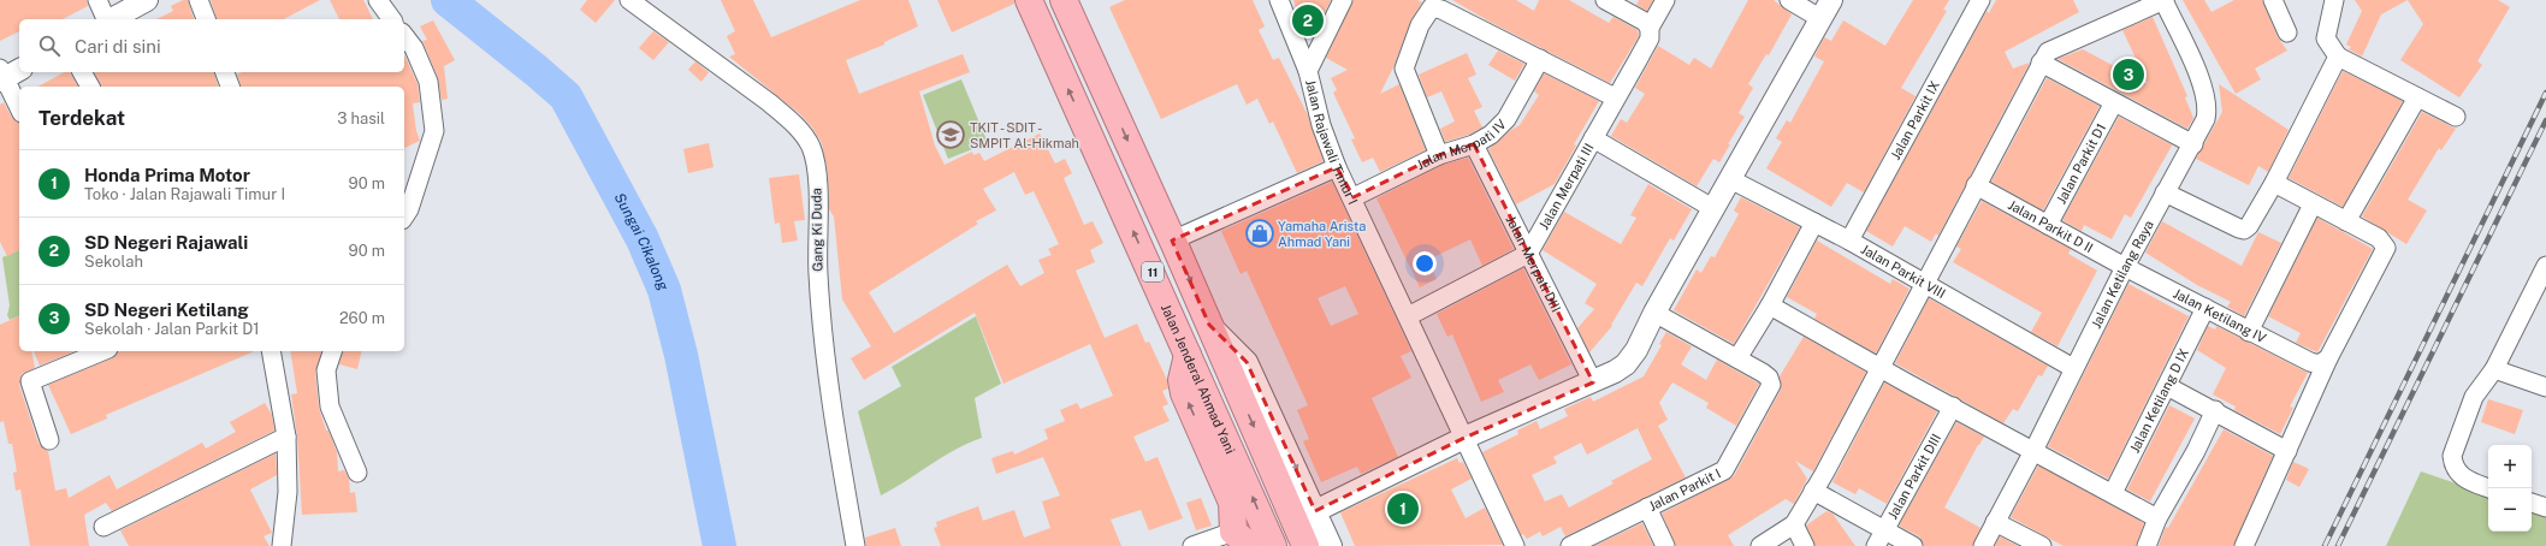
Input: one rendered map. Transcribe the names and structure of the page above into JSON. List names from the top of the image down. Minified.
{"streets":{"highway":["11","Jalan Jenderal Ahmad Yani"],"street":["Jalan Parkit IX","Jalan Rajawali Timur I","Jalan Merpati IV","Jalan Parkit D1","Jalan Merpati III","Jalan Parkit D II","Gang Ki Duda","Jalan Merpati DIII","Jalan Parkit VIII","Jalan Ketilang Raya","Jalan Ketilang IV","Jalan Ketilang D IX","Jalan Parkit DIII","Jalan Parkit I"]},"crossings":[["Jalan Parkit IX","Jalan Parkit VIII"],["Jalan Rajawali Timur I","Jalan Merpati IV"],["Jalan Merpati IV","Jalan Merpati DIII"],["Jalan Parkit D1","Jalan Parkit D II"],["Jalan Merpati III","Jalan Merpati DIII"],["Jalan Parkit D II","Jalan Ketilang Raya"],["Jalan Parkit D II","Jalan Ketilang IV"],["Jalan Parkit VIII","Jalan Ketilang Raya"],["Jalan Ketilang Raya","Jalan Ketilang IV"],["Jalan Ketilang IV","Jalan Ketilang D IX"]],"water":["Sungai Cikalong"],"places":{"school or university":["TKIT - SDIT - SMPIT Al-Hikmah"],"shop":["Yamaha Arista Ahmad Yani"]},"page":{"pins":["2","3","1"],"search":"Cari di sini","heading":["Terdekat","3 hasil"],"list":[{"mark":"1","name":"Honda Prima Motor","note":"Toko · Jalan Rajawali Timur I","value":"90 m"},{"mark":"2","name":"SD Negeri Rajawali","note":"Sekolah","value":"90 m"},{"mark":"3","name":"SD Negeri Ketilang","note":"Sekolah · Jalan Parkit D1","value":"260 m"}],"map_buttons":["+","−"]}}
